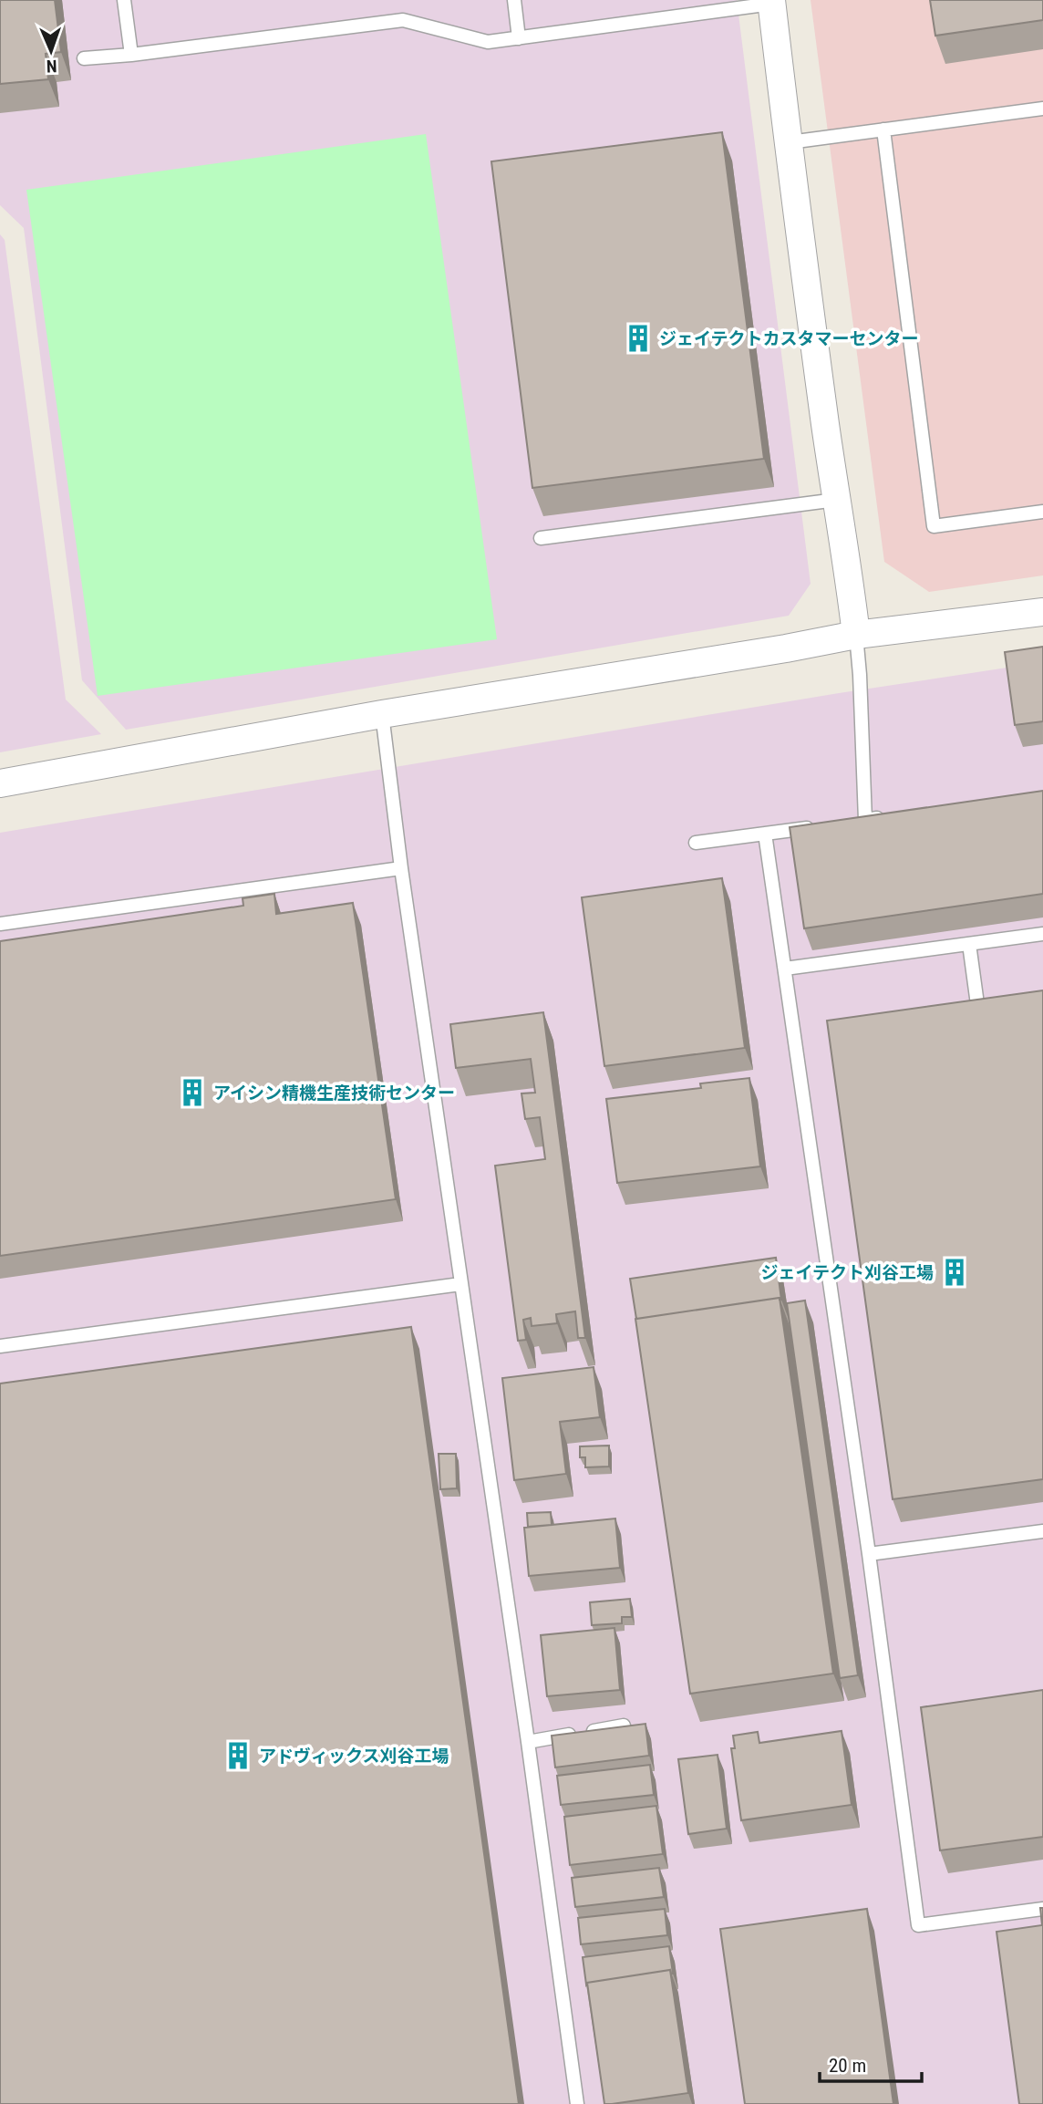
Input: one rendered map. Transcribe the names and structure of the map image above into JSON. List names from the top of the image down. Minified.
{"places":{"building":["ジェイテクトカスタマーセンター","アイシン精機生産技術センター","ジェイテクト刈谷工場","アドヴィックス刈谷工場"]},"scale_bar":"20 m","north":"bottom"}
